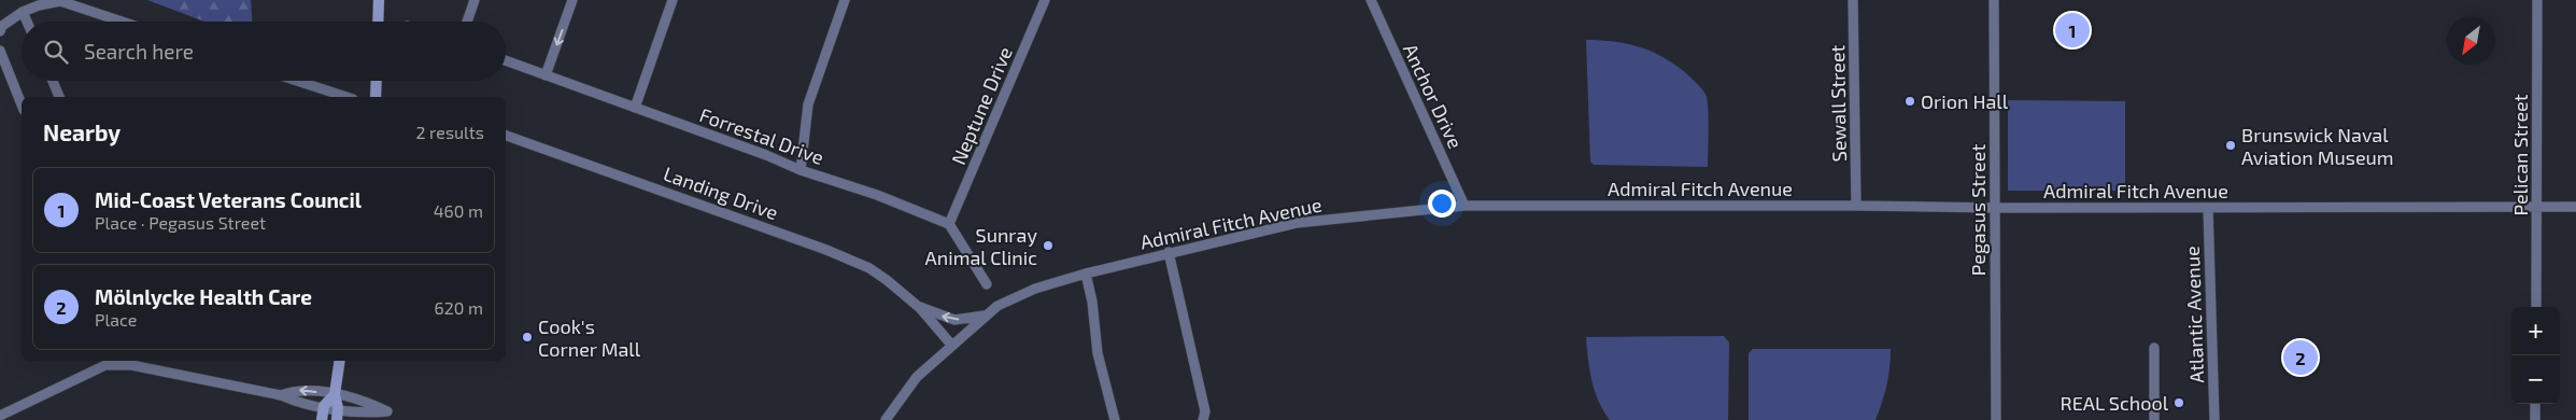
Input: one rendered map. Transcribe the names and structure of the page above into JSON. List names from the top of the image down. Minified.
{"streets":{"street":["Anchor Drive","Sewall Street","Neptune Drive","Forrestal Drive","Pelican Street","Admiral Fitch Avenue","Landing Drive","Pegasus Street","Atlantic Avenue"]},"crossings":[["Anchor Drive","Admiral Fitch Avenue"],["Sewall Street","Admiral Fitch Avenue"],["Neptune Drive","Forrestal Drive"],["Pelican Street","Admiral Fitch Avenue"],["Admiral Fitch Avenue","Landing Drive"],["Admiral Fitch Avenue","Pegasus Street"],["Admiral Fitch Avenue","Atlantic Avenue"]],"places":["Orion Hall","Brunswick Naval Aviation Museum","Sunray Animal Clinic","Cook's Corner Mall","REAL School"],"north":"bottom left","page":{"pins":["1","2"],"search":"Search here","heading":["Nearby","2 results"],"list":[{"mark":"1","name":"Mid-Coast Veterans Council","note":"Place · Pegasus Street","value":"460 m"},{"mark":"2","name":"Mölnlycke Health Care","note":"Place","value":"620 m"}],"map_buttons":["+","−"]}}
